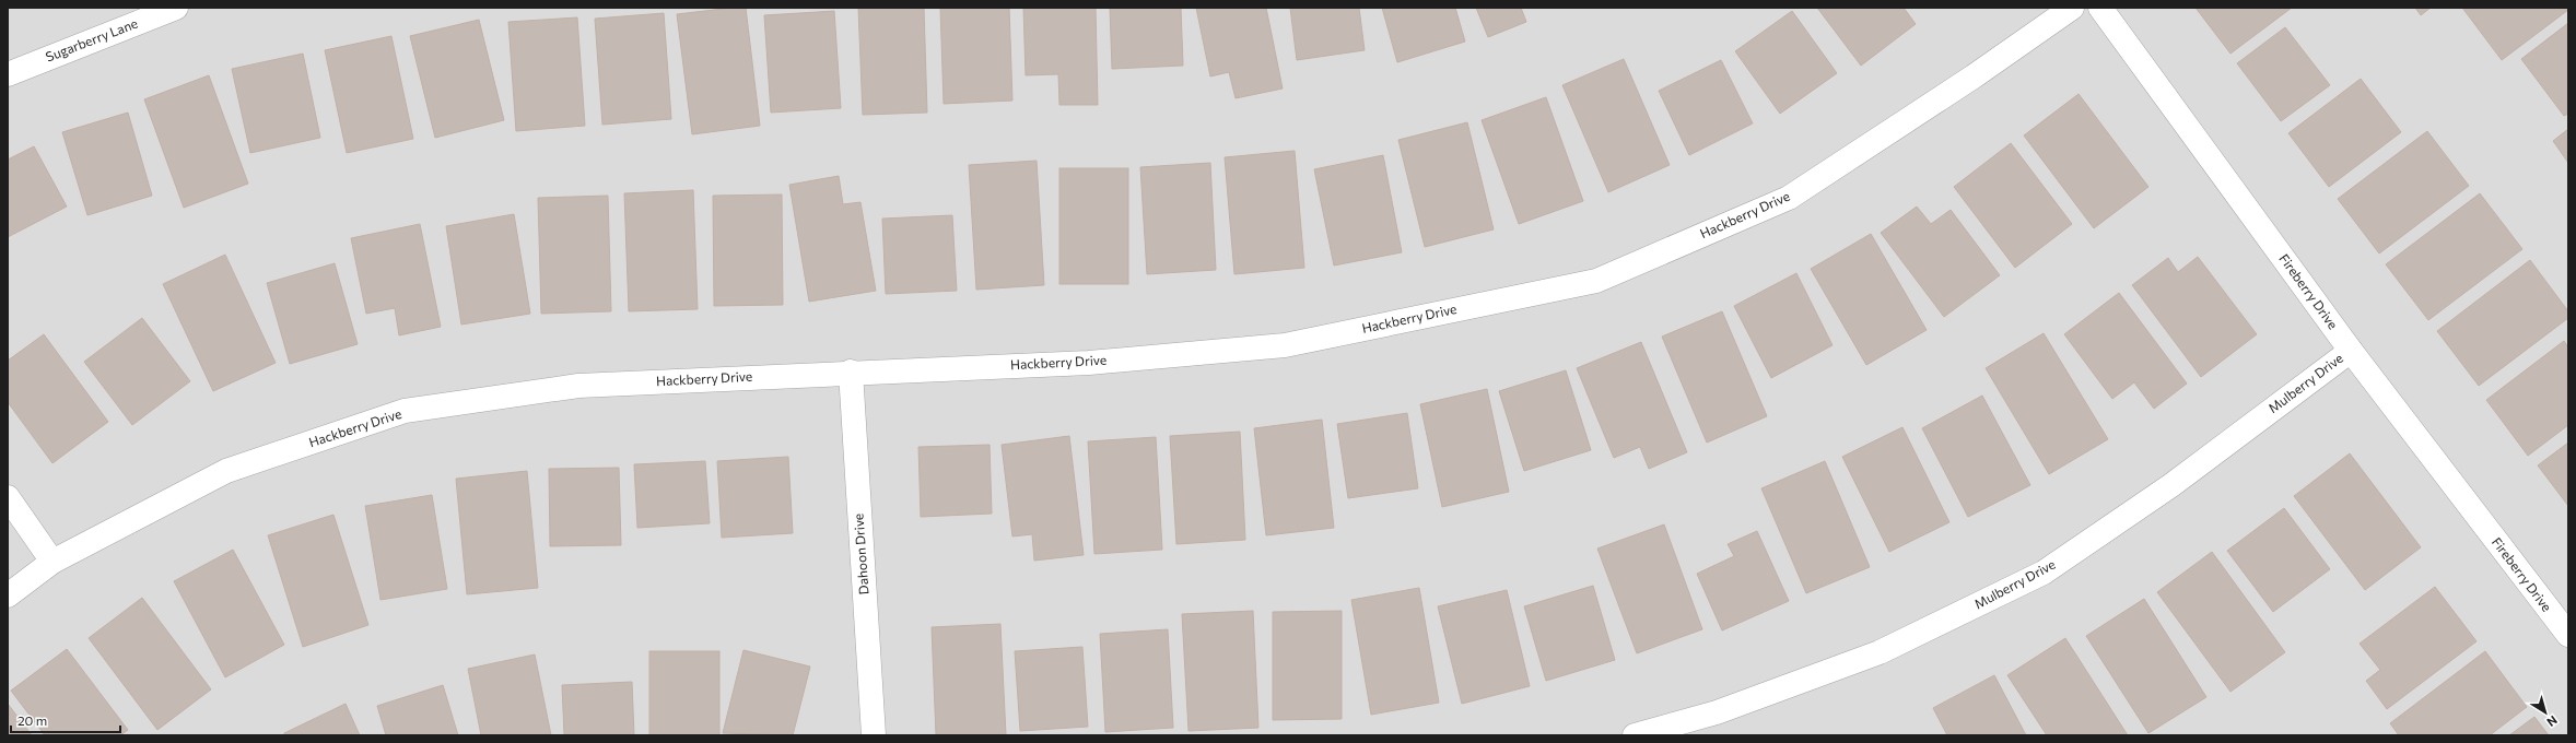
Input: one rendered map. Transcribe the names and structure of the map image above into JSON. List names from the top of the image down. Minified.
{"streets":{"street":["Sugarberry Lane","Hackberry Drive","Fireberry Drive","Mulberry Drive","Dahoon Drive"]},"crossings":[["Hackberry Drive","Dahoon Drive"],["Fireberry Drive","Mulberry Drive"]],"scale_bar":"20 m","north":"bottom right"}
